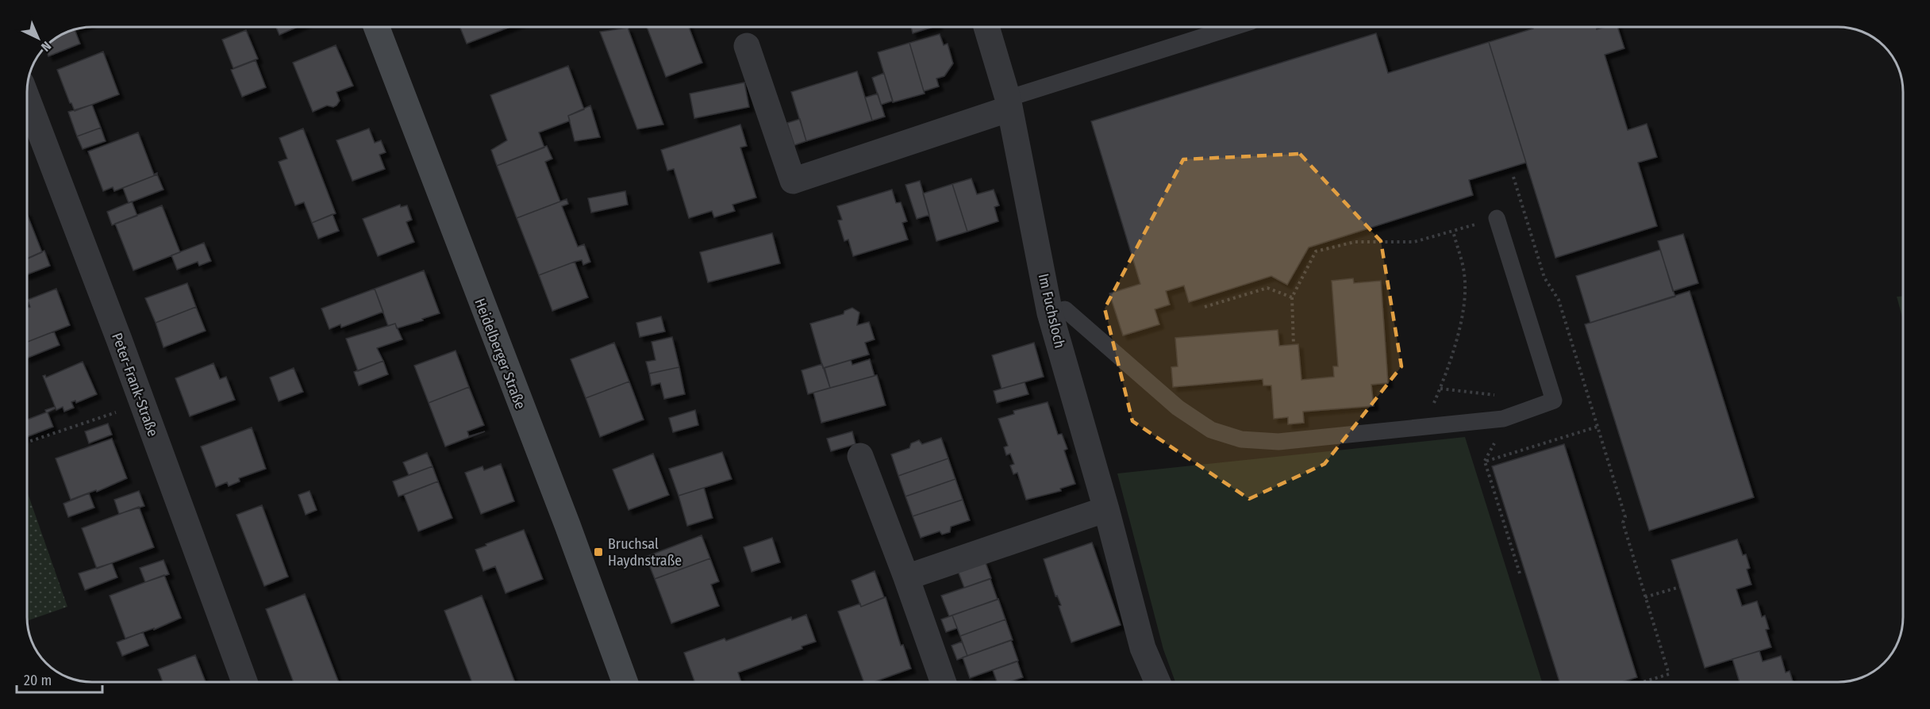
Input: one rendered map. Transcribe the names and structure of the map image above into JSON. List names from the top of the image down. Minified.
{"streets":{"main road":["Heidelberger Straße"],"street":["Im Fuchsloch","Peter-Frank-Straße"]},"places":{"transit":["Bruchsal Haydnstraße"]},"scale_bar":"20 m","north":"bottom right"}
